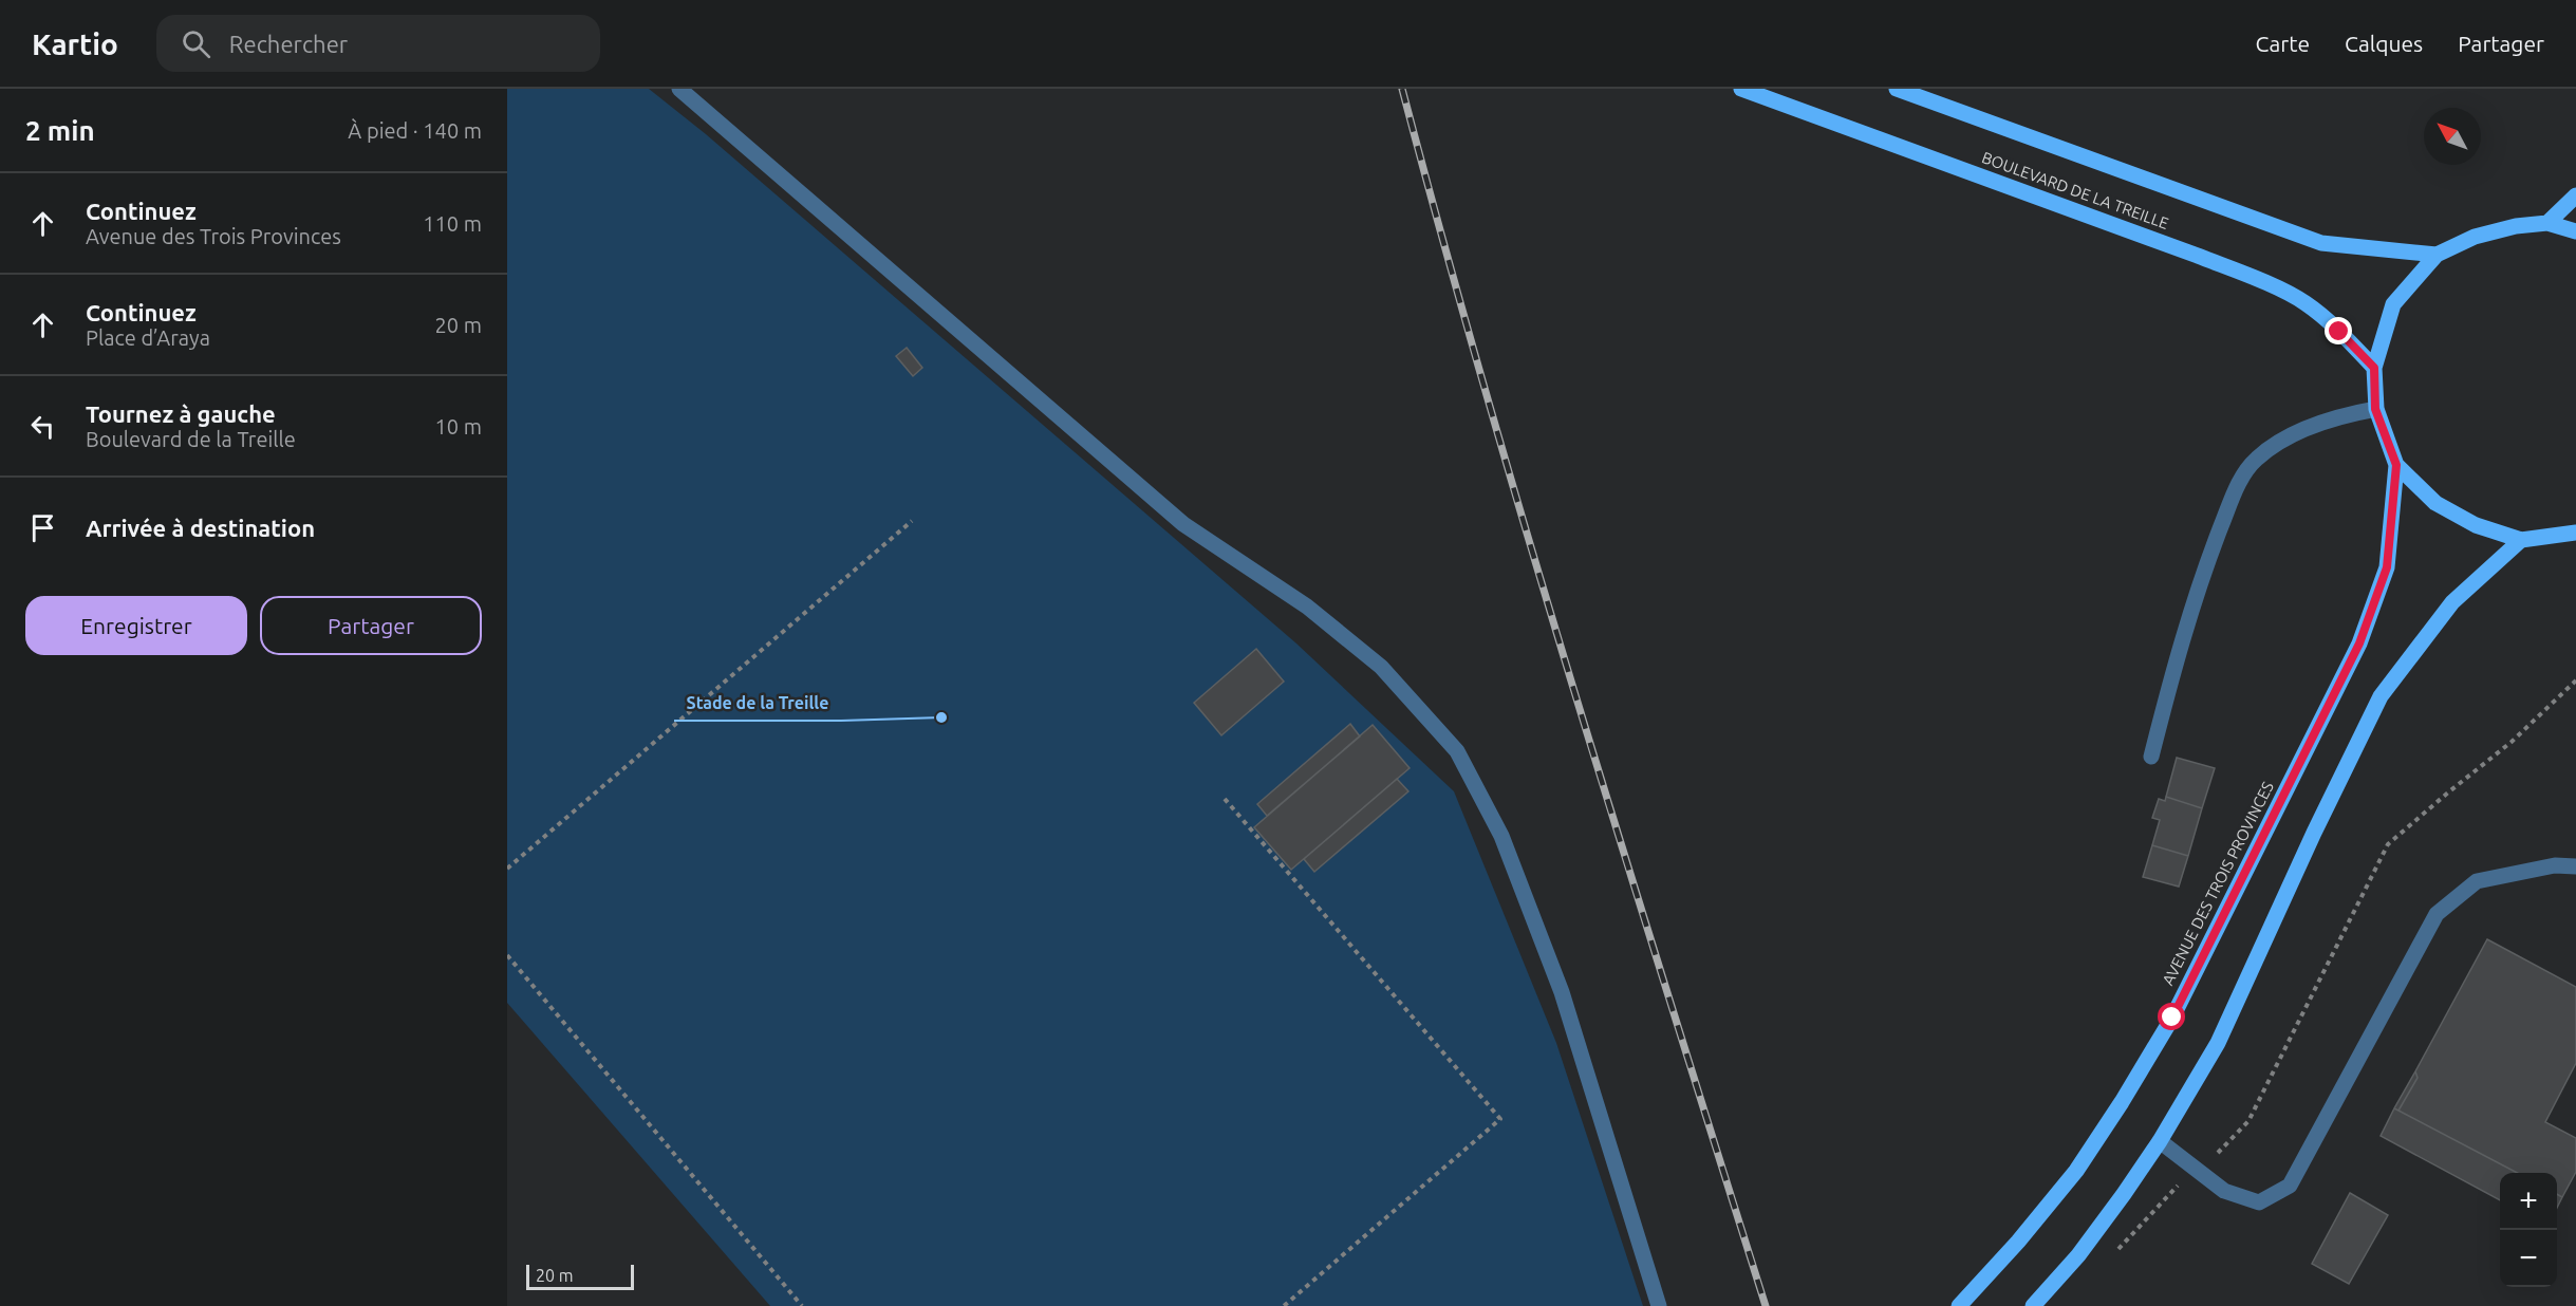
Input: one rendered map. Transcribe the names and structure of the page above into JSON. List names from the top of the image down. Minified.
{"streets":{"main road":["BOULEVARD DE LA TREILLE","AVENUE DES TROIS PROVINCES"]},"places":["Stade de la Treille"],"scale_bar":"20 m","north":"top left","page":{"header":"Kartio","search":"Rechercher","nav":["Carte","Calques","Partager"],"heading":["2 min","À pied · 140 m"],"list":[["Continuez","Avenue des Trois Provinces","110 m"],["Continuez","Place d’Araya","20 m"],["Tournez à gauche","Boulevard de la Treille","10 m"],"Arrivée à destination"],"buttons":["Enregistrer","Partager"],"map_buttons":["+","−"],"scale":"20 m"}}
